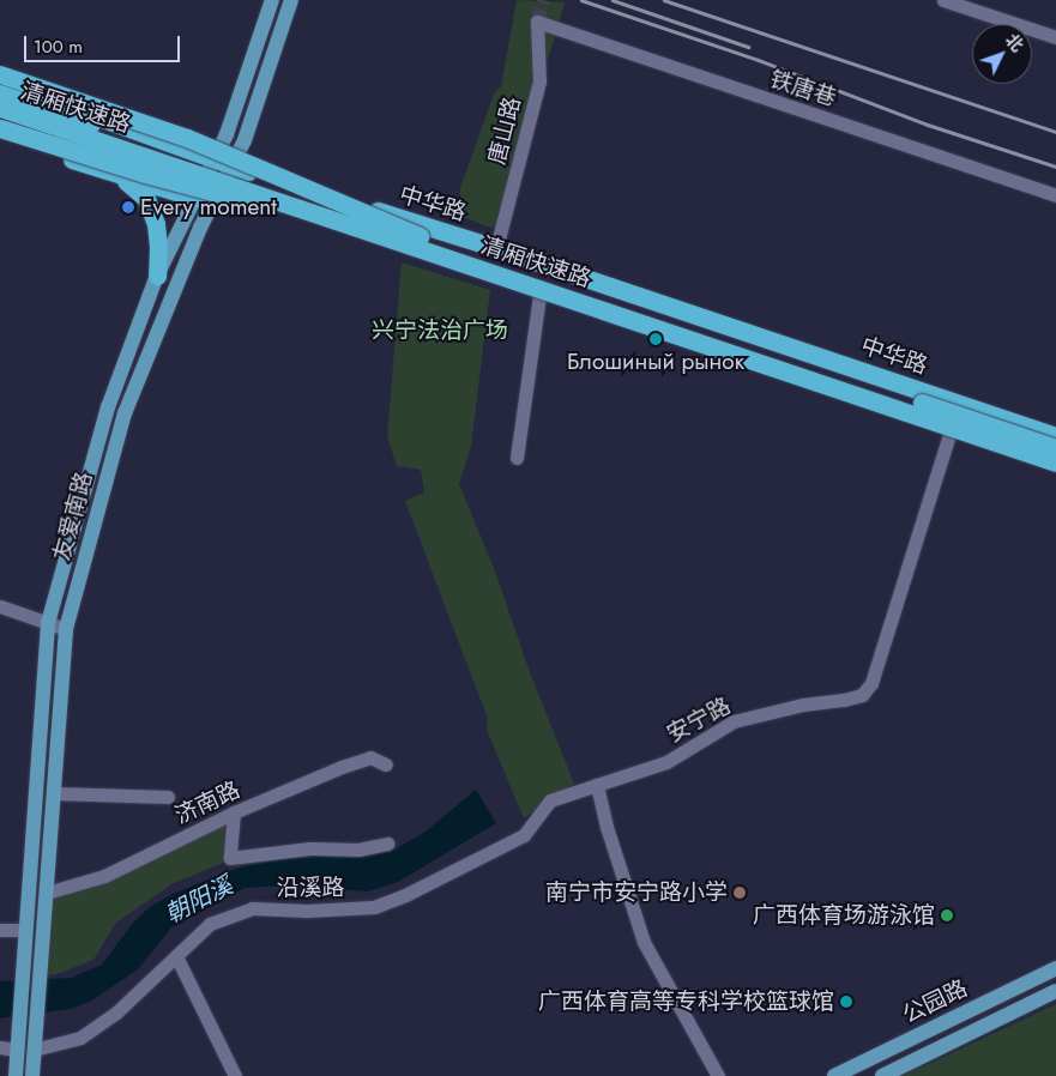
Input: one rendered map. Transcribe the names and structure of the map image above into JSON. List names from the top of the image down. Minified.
{"streets":{"highway":["清厢快速路","中华路"],"main road":["友爱南路","公园路"],"street":["铁唐巷","唐山路","安宁路","济南路","沿溪路"]},"crossings":[["铁唐巷","唐山路"],["唐山路","中华路"],["中华路","友爱南路"],["友爱南路","济南路"],["友爱南路","沿溪路"],["安宁路","沿溪路"]],"water":["朝阳溪"],"parks":["兴宁法治广场"],"places":["Every moment","Блошиный рынок","南宁市安宁路小学","广西体育场游泳馆","广西体育高等专科学校篮球馆"],"scale_bar":"100 m","north":"top right"}
